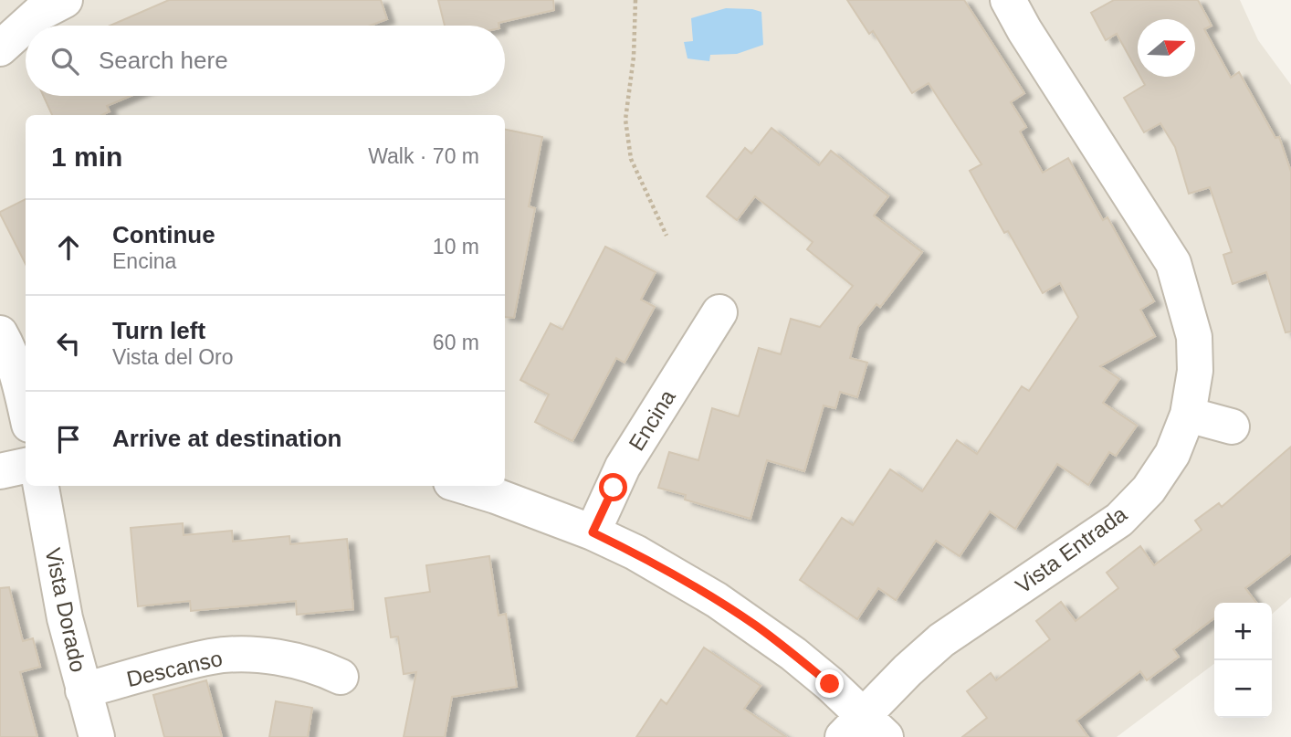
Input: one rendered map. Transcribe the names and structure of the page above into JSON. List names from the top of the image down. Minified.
{"streets":{"street":["Encina","Vista Entrada","Vista Dorado","Descanso"]},"crossings":[["Vista Dorado","Descanso"]],"north":"right","page":{"search":"Search here","heading":["1 min","Walk · 70 m"],"list":[["Continue","Encina","10 m"],["Turn left","Vista del Oro","60 m"],"Arrive at destination"],"map_buttons":["+","−"]}}
